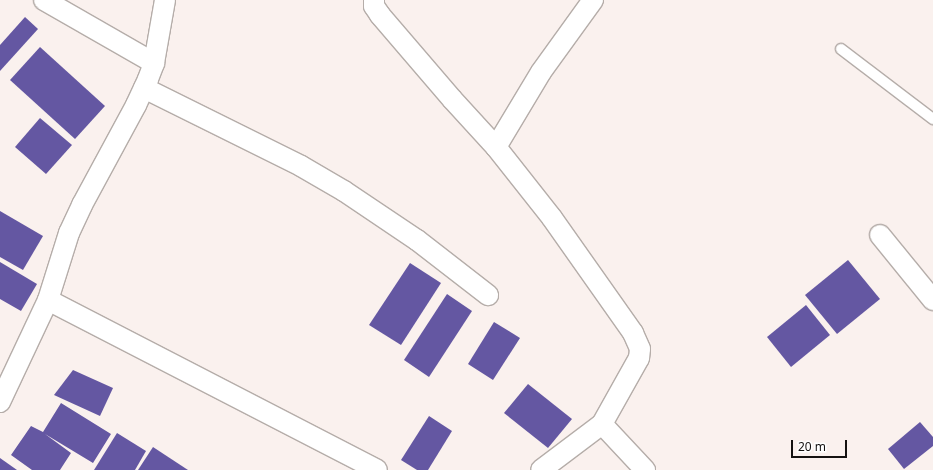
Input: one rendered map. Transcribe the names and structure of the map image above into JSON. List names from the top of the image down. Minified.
{"scale_bar":"20 m"}
